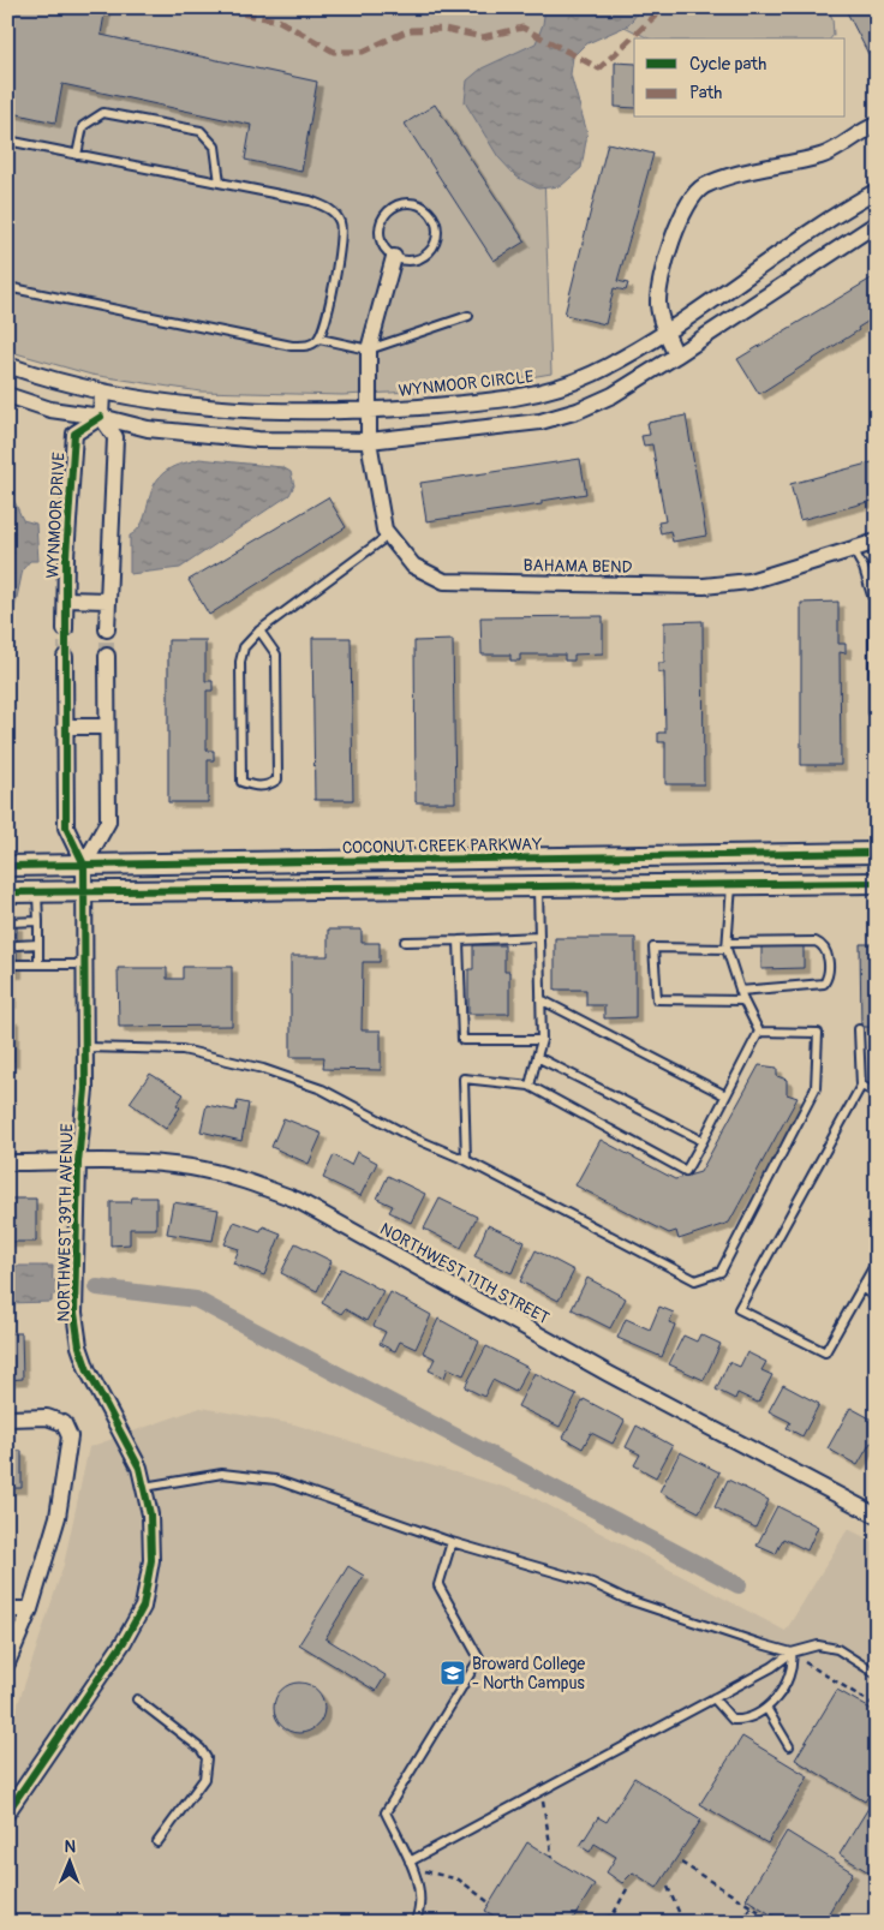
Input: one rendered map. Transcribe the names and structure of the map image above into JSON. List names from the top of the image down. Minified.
{"streets":{"main road":["COCONUT CREEK PARKWAY"],"street":["WYNMOOR CIRCLE","WYNMOOR DRIVE","BAHAMA BEND","NORTHWEST 39TH AVENUE","NORTHWEST 11TH STREET"]},"crossings":[["WYNMOOR CIRCLE","BAHAMA BEND"],["COCONUT CREEK PARKWAY","NORTHWEST 39TH AVENUE"],["NORTHWEST 39TH AVENUE","NORTHWEST 11TH STREET"]],"places":{"school or university":["Broward College - North Campus"]},"legend":["Cycle path","Path"],"north":"top"}
